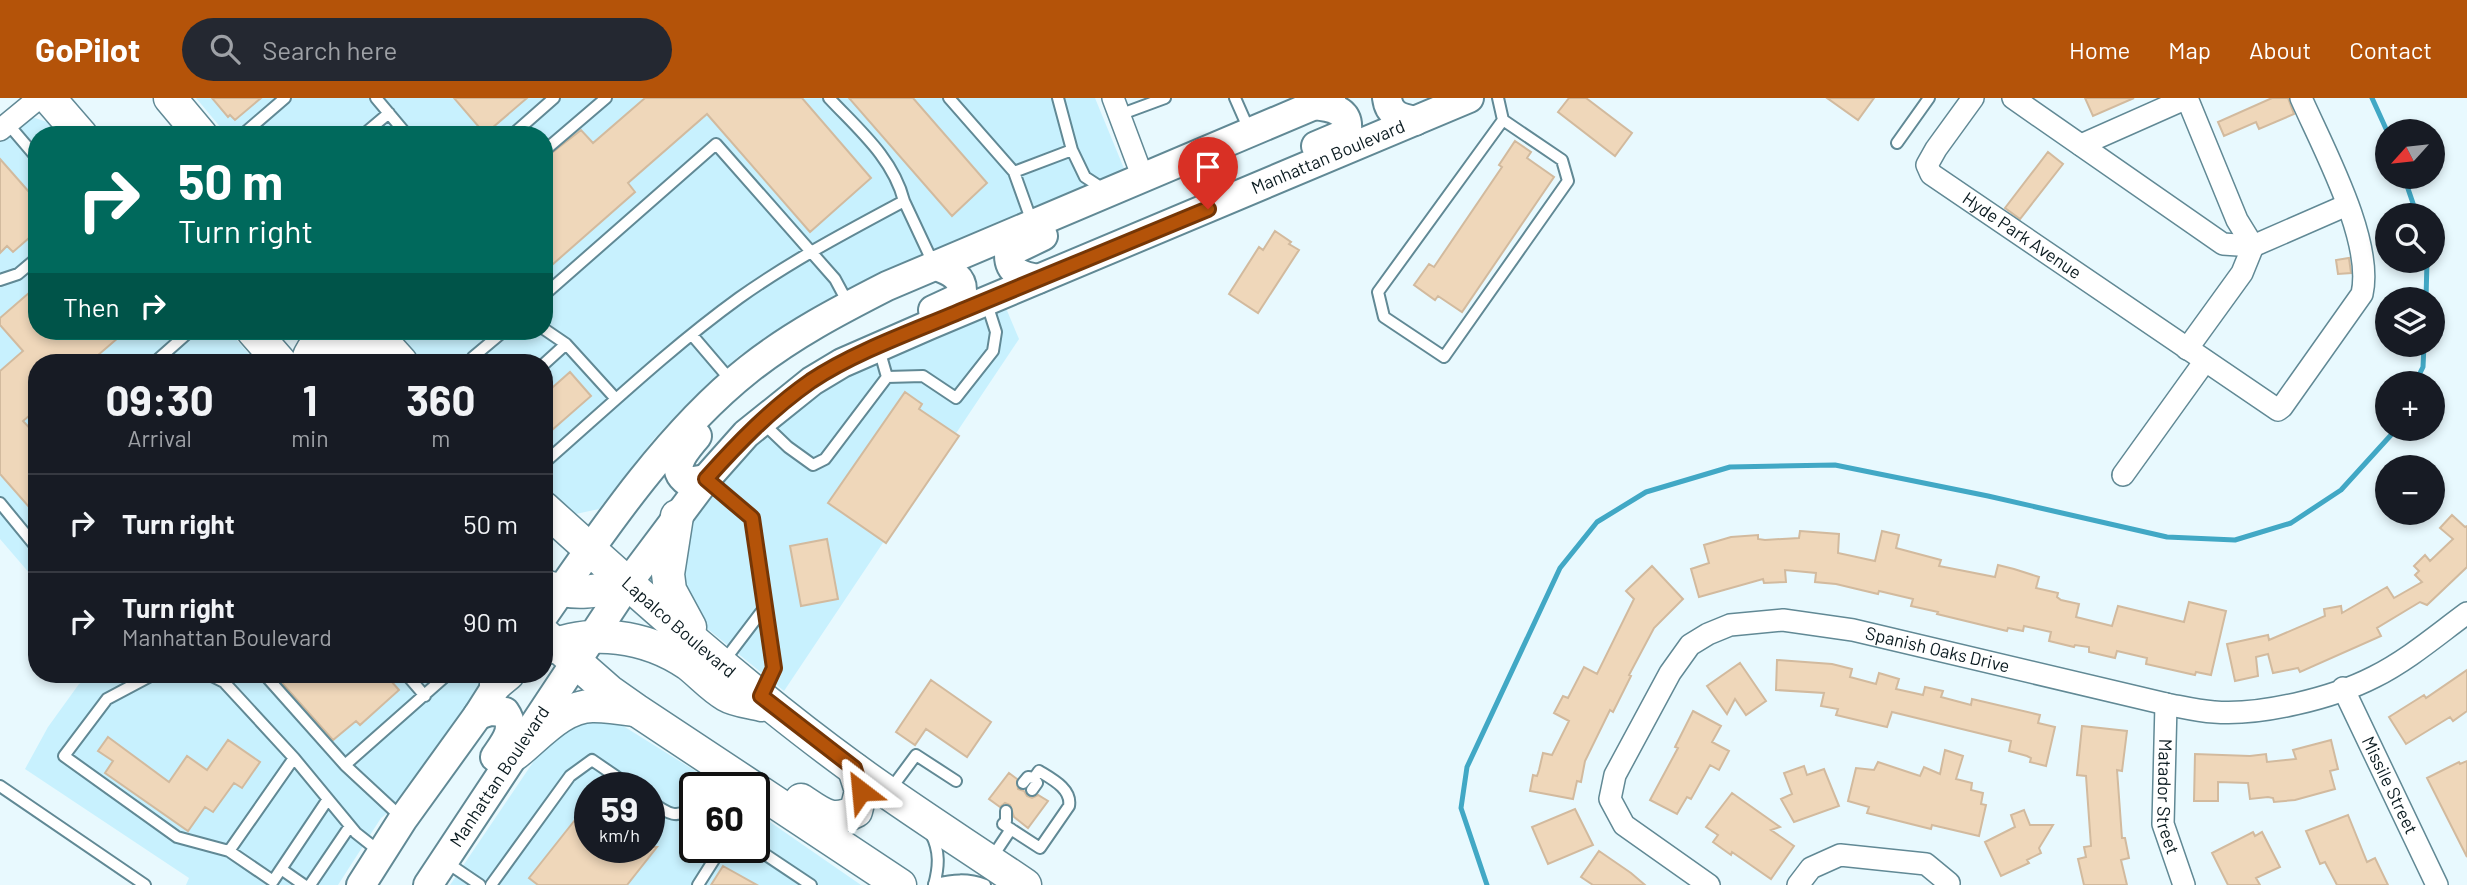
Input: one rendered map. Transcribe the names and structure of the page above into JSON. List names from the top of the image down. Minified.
{"streets":{"main road":["Lapalco Boulevard"],"street":["Manhattan Boulevard","Hyde Park Avenue","Spanish Oaks Drive","Missile Street","Matador Street"]},"crossings":[["Manhattan Boulevard","Lapalco Boulevard"],["Spanish Oaks Drive","Missile Street"],["Spanish Oaks Drive","Matador Street"]],"north":"bottom left","page":{"header":"GoPilot","search":"Search here","nav":["Home","Map","About","Contact"],"map_buttons":["+","−"],"turn":["50 m","Turn right"],"then":"Then","eta":["09:30","Arrival","1","min","360","m"],"list":[{"name":"Turn right","value":"50 m"},{"name":"Turn right","note":"Manhattan Boulevard","value":"90 m"}],"speed":"59 km/h","limit":"60"}}
